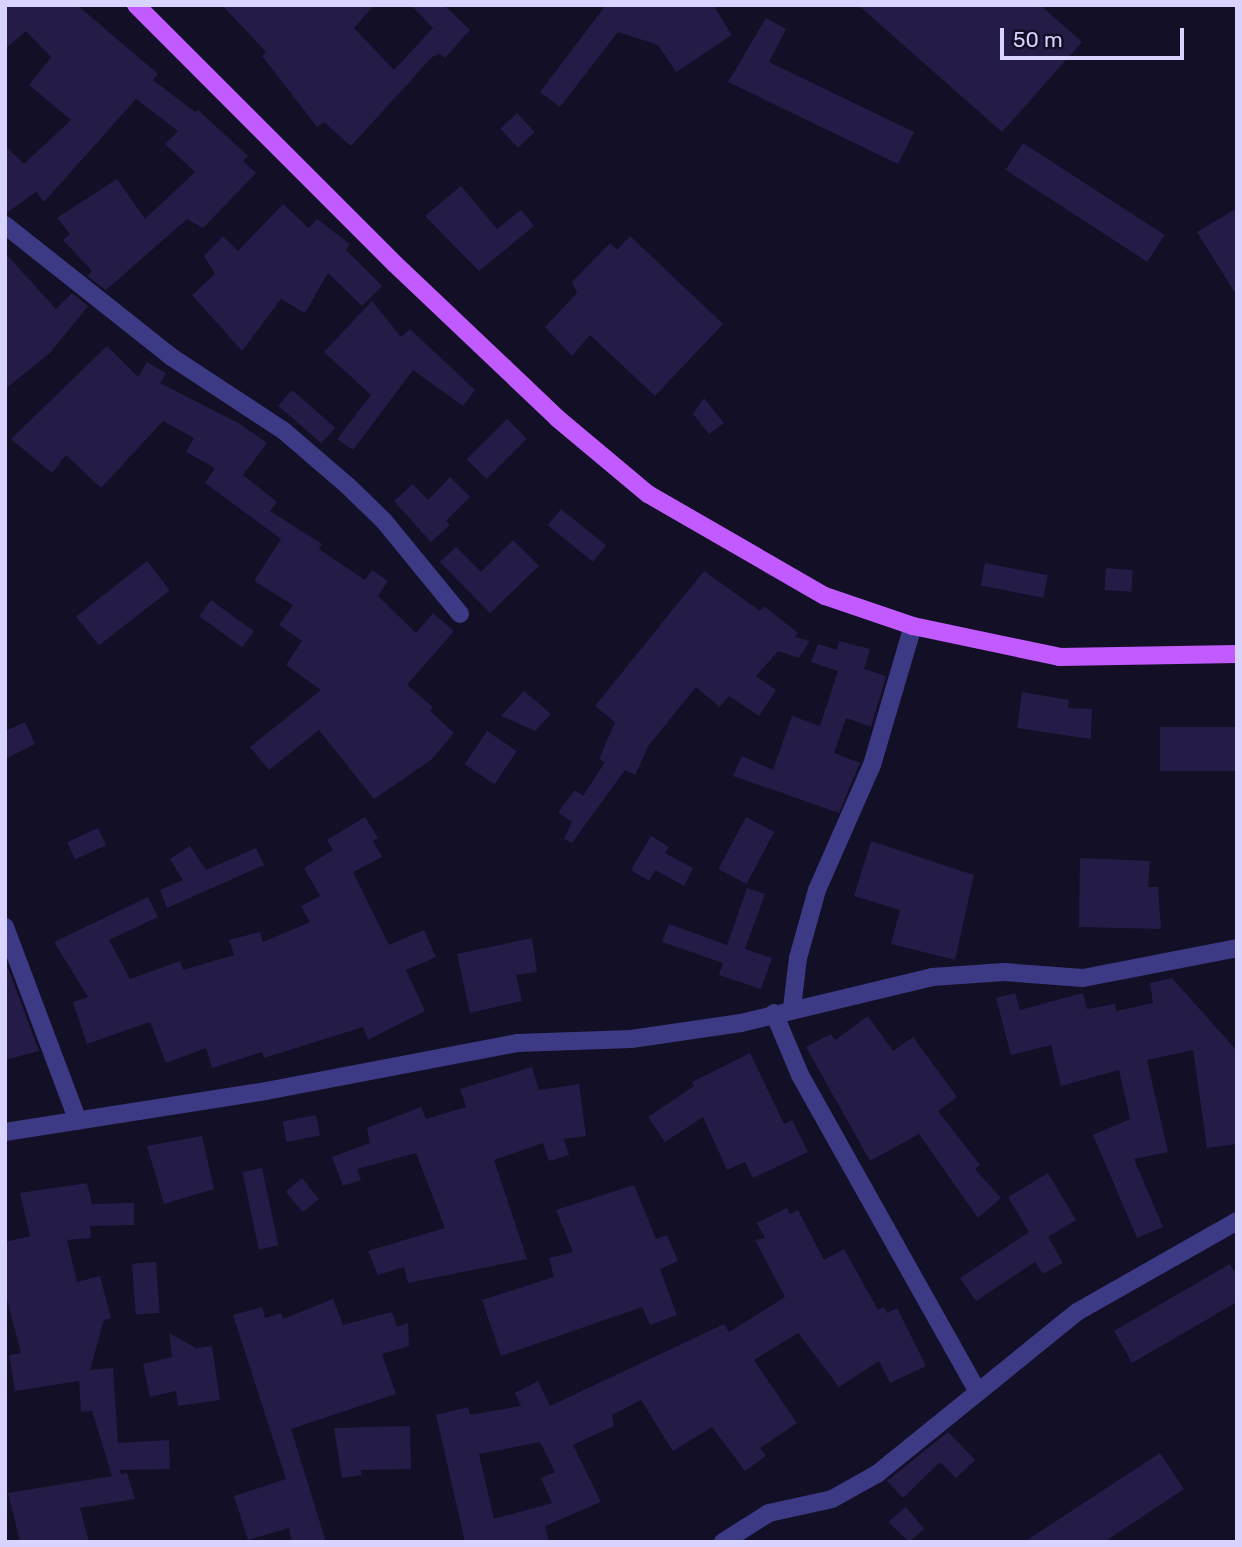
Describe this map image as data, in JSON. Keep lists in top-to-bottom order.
{
  "scale_bar": "50 m"
}
